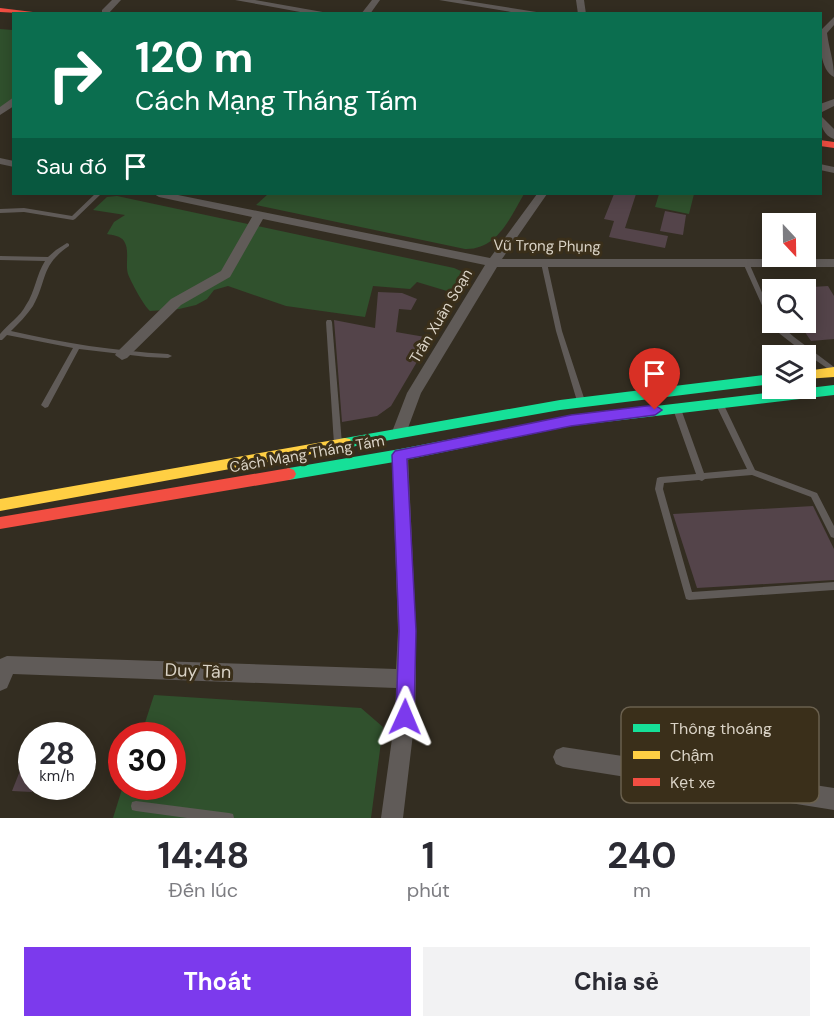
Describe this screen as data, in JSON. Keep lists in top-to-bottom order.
{
  "streets": {
    "main road": ["Cách Mạng Tháng Tám"],
    "street": ["Vũ Trọng Phụng", "Trần Xuân Soạn", "Duy Tân"]
  },
  "crossings": [
    ["Vũ Trọng Phụng", "Trần Xuân Soạn"],
    ["Trần Xuân Soạn", "Cách Mạng Tháng Tám"]
  ],
  "legend": ["Thông thoáng", "Chậm", "Kẹt xe"],
  "north": "bottom",
  "page": {
    "turn": ["120 m", "Cách Mạng Tháng Tám"],
    "then": "Sau đó",
    "speed": "28 km/h",
    "limit": "30",
    "eta": [
      "14:48",
      "Đến lúc",
      "1",
      "phút",
      "240",
      "m"
    ],
    "buttons": ["Thoát", "Chia sẻ"]
  }
}
